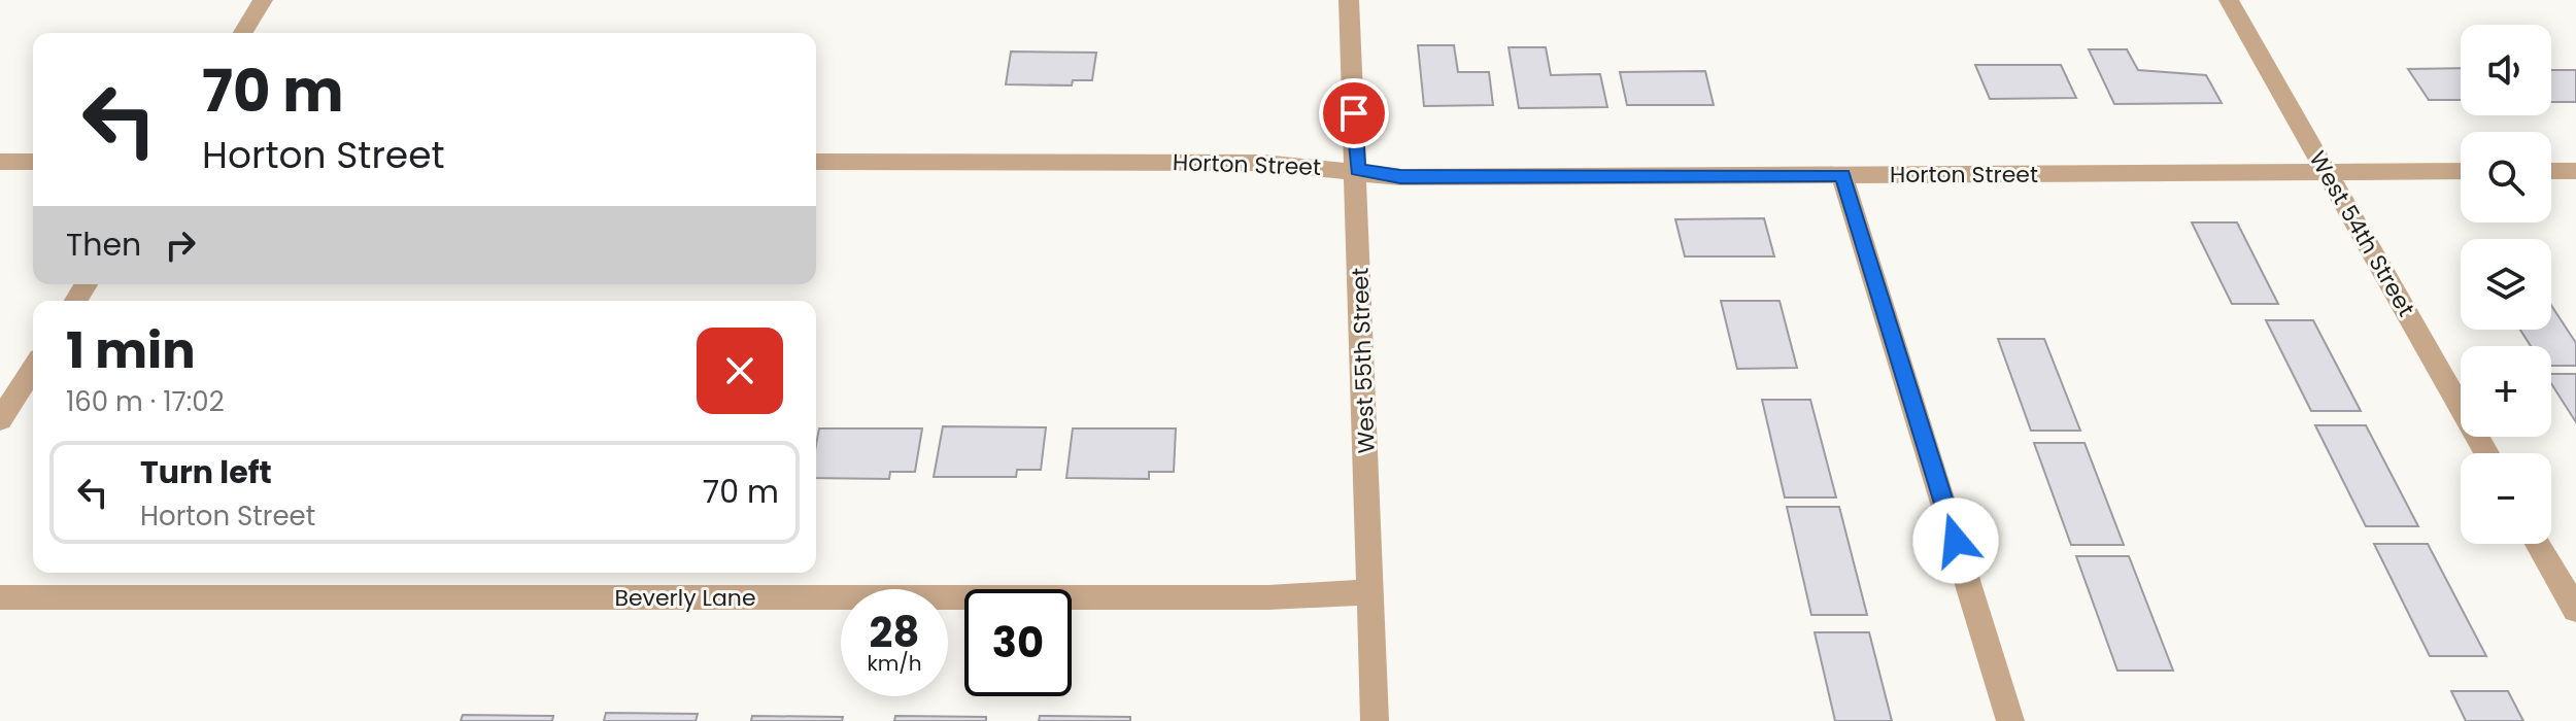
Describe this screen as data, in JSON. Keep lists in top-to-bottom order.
{
  "streets": {
    "street": [
      "Horton Street",
      "West 54th Street",
      "West 55th Street",
      "Beverly Lane"
    ]
  },
  "crossings": [
    ["Horton Street", "West 54th Street"],
    ["Horton Street", "West 55th Street"],
    ["West 55th Street", "Beverly Lane"]
  ],
  "page": {
    "map_buttons": ["+", "−"],
    "turn": ["70 m", "Horton Street"],
    "then": "Then",
    "heading": ["1 min", "160 m · 17:02"],
    "list": [
      {
        "name": "Turn left",
        "note": "Horton Street",
        "value": "70 m"
      }
    ],
    "speed": "28 km/h",
    "limit": "30"
  }
}
